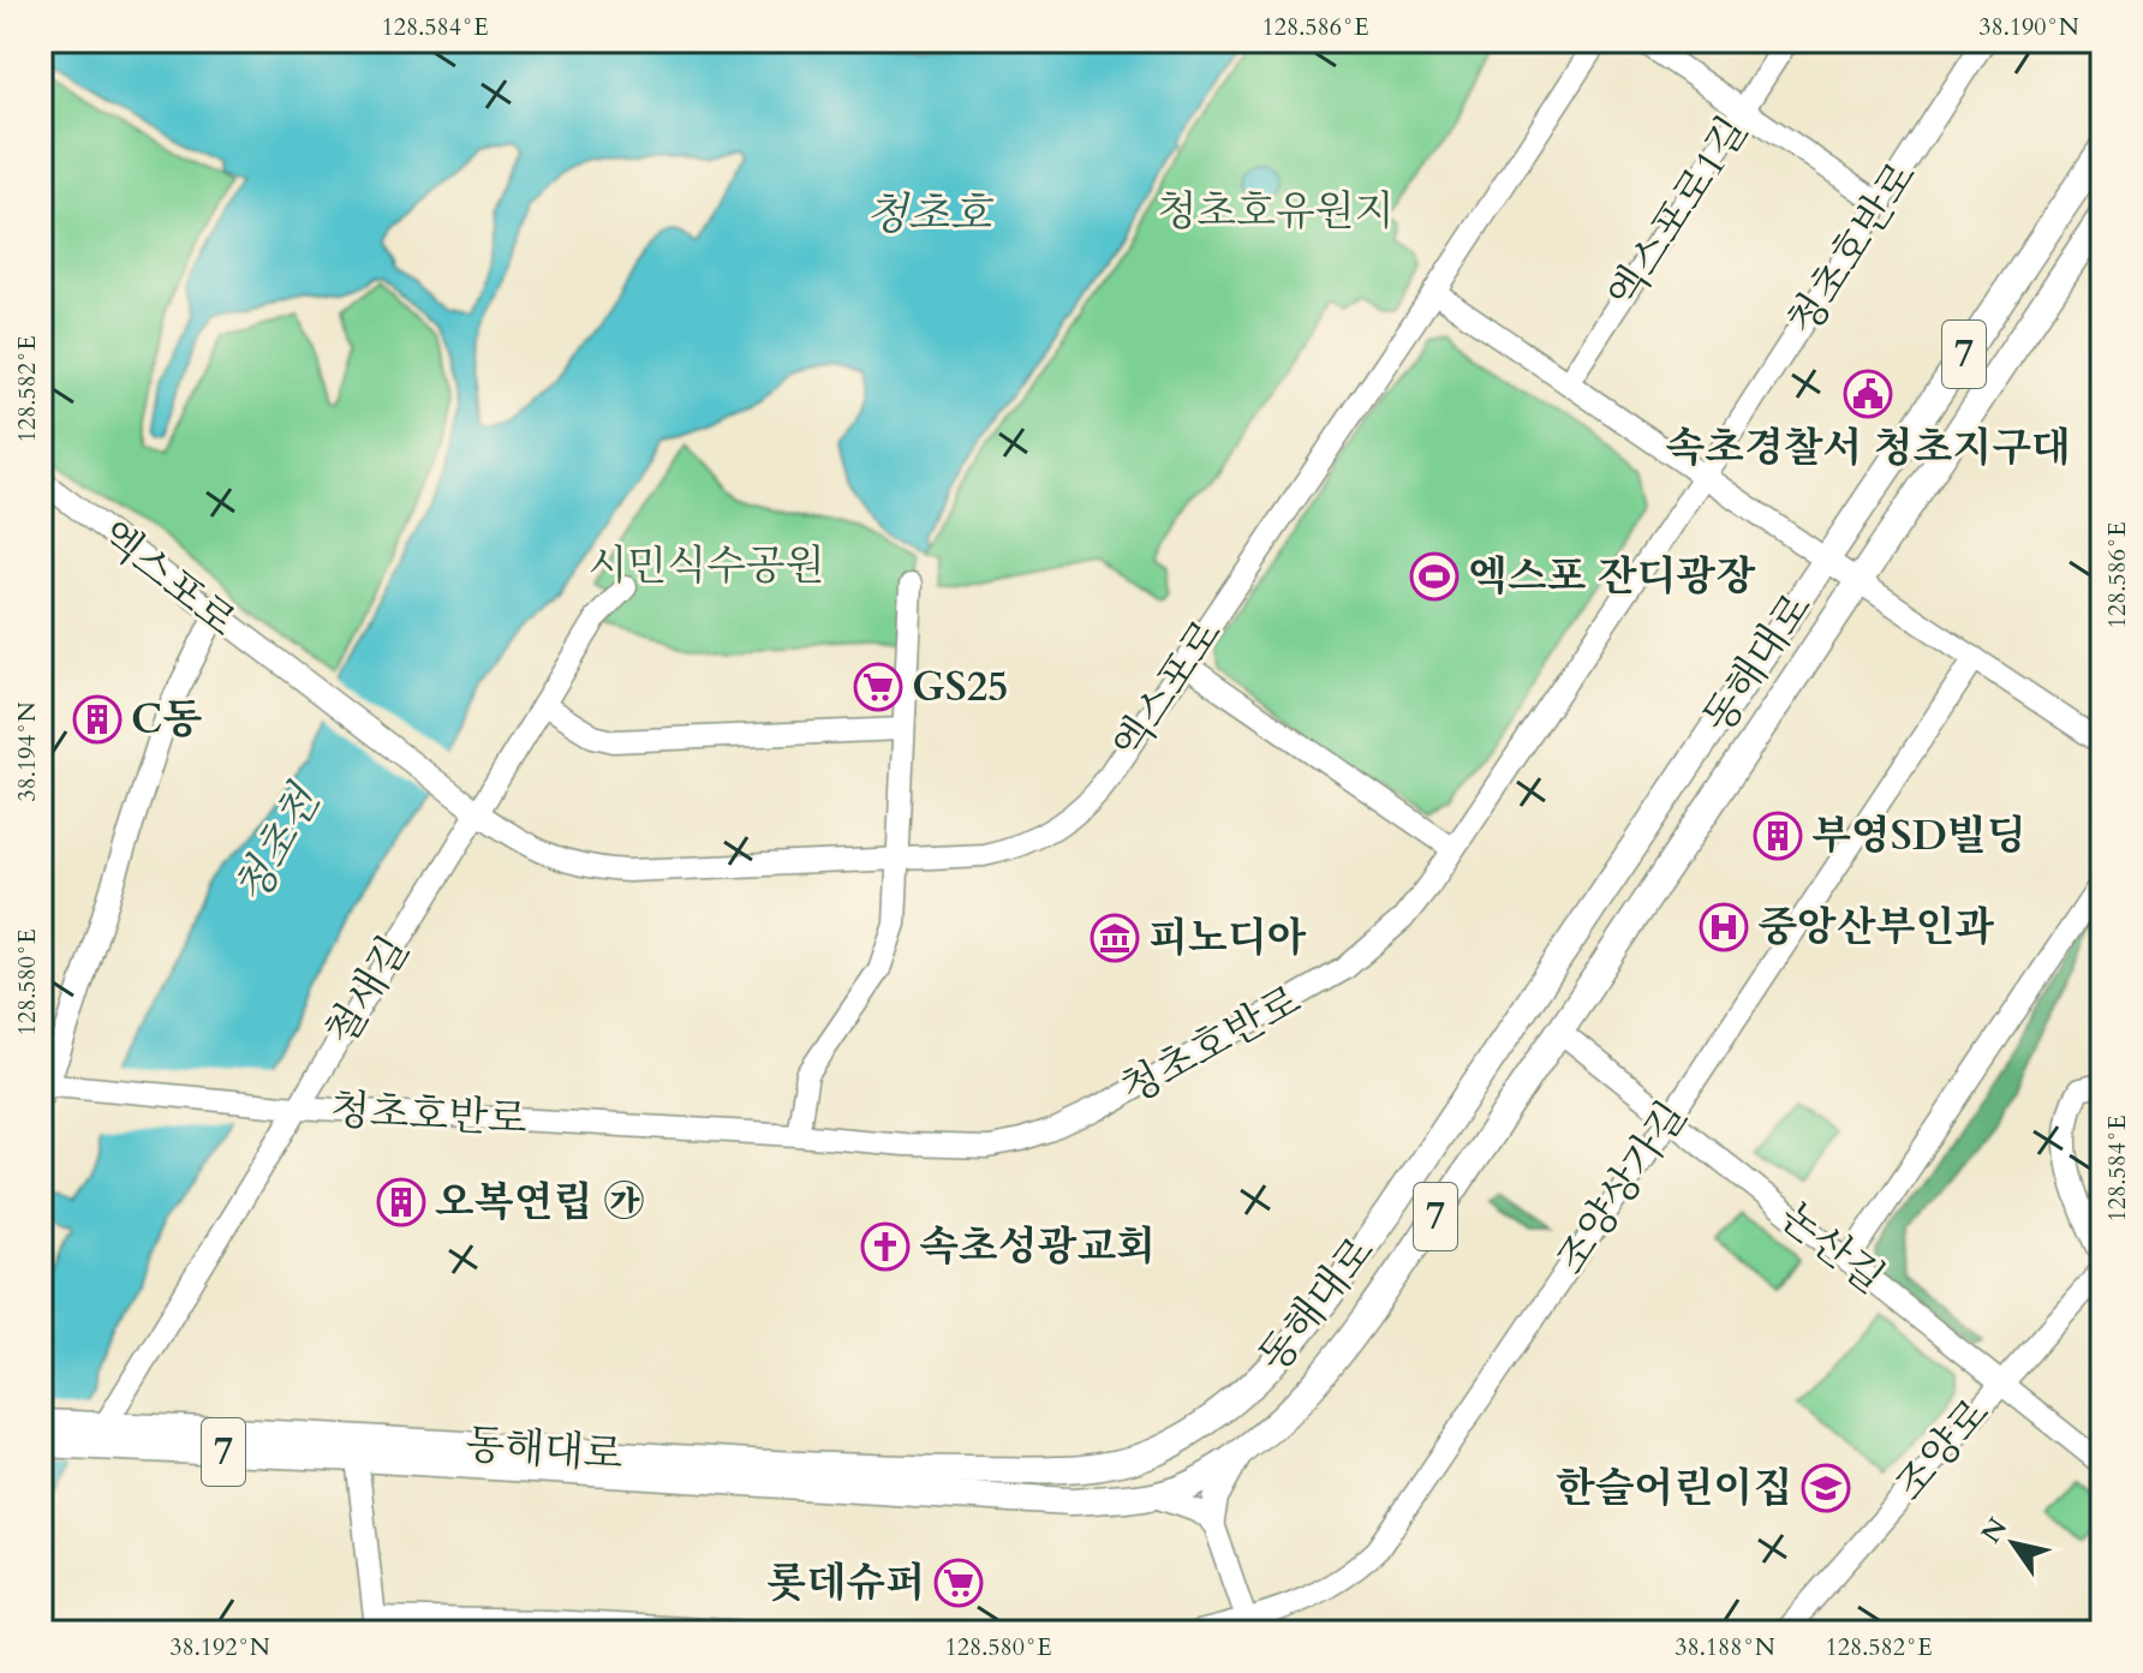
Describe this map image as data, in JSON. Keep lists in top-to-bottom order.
{
  "streets": {
    "main road": ["7", "동해대로"],
    "street": [
      "엑스포로1길",
      "청초호반로",
      "엑스포로",
      "철새길",
      "조양상가길",
      "논산길",
      "조양로"
    ]
  },
  "crossings": [
    ["청초호반로", "철새길"],
    ["7", "동해대로"],
    ["7", "철새길"],
    ["엑스포로", "철새길"],
    ["동해대로", "철새길"],
    ["동해대로", "논산길"],
    ["조양상가길", "논산길"],
    ["논산길", "조양로"]
  ],
  "water": ["청초호", "청초천"],
  "parks": ["청초호유원지", "시민식수공원"],
  "places": {
    "public building": ["속초경찰서 청초지구대"],
    "sports": ["엑스포 잔디광장"],
    "supermarket": ["GS25", "롯데슈퍼"],
    "building": ["C동", "부영SD빌딩", "오복연립 ㉮"],
    "hospital": ["중앙산부인과"],
    "museum": ["피노디아"],
    "church": ["속초성광교회"],
    "school or university": ["한슬어린이집"]
  },
  "north": "top left",
  "coordinates": [
    "128.584°E",
    "128.586°E",
    "38.190°N",
    "128.582°E",
    "38.194°N",
    "128.580°E",
    "38.192°N",
    "38.188°N"
  ]
}
